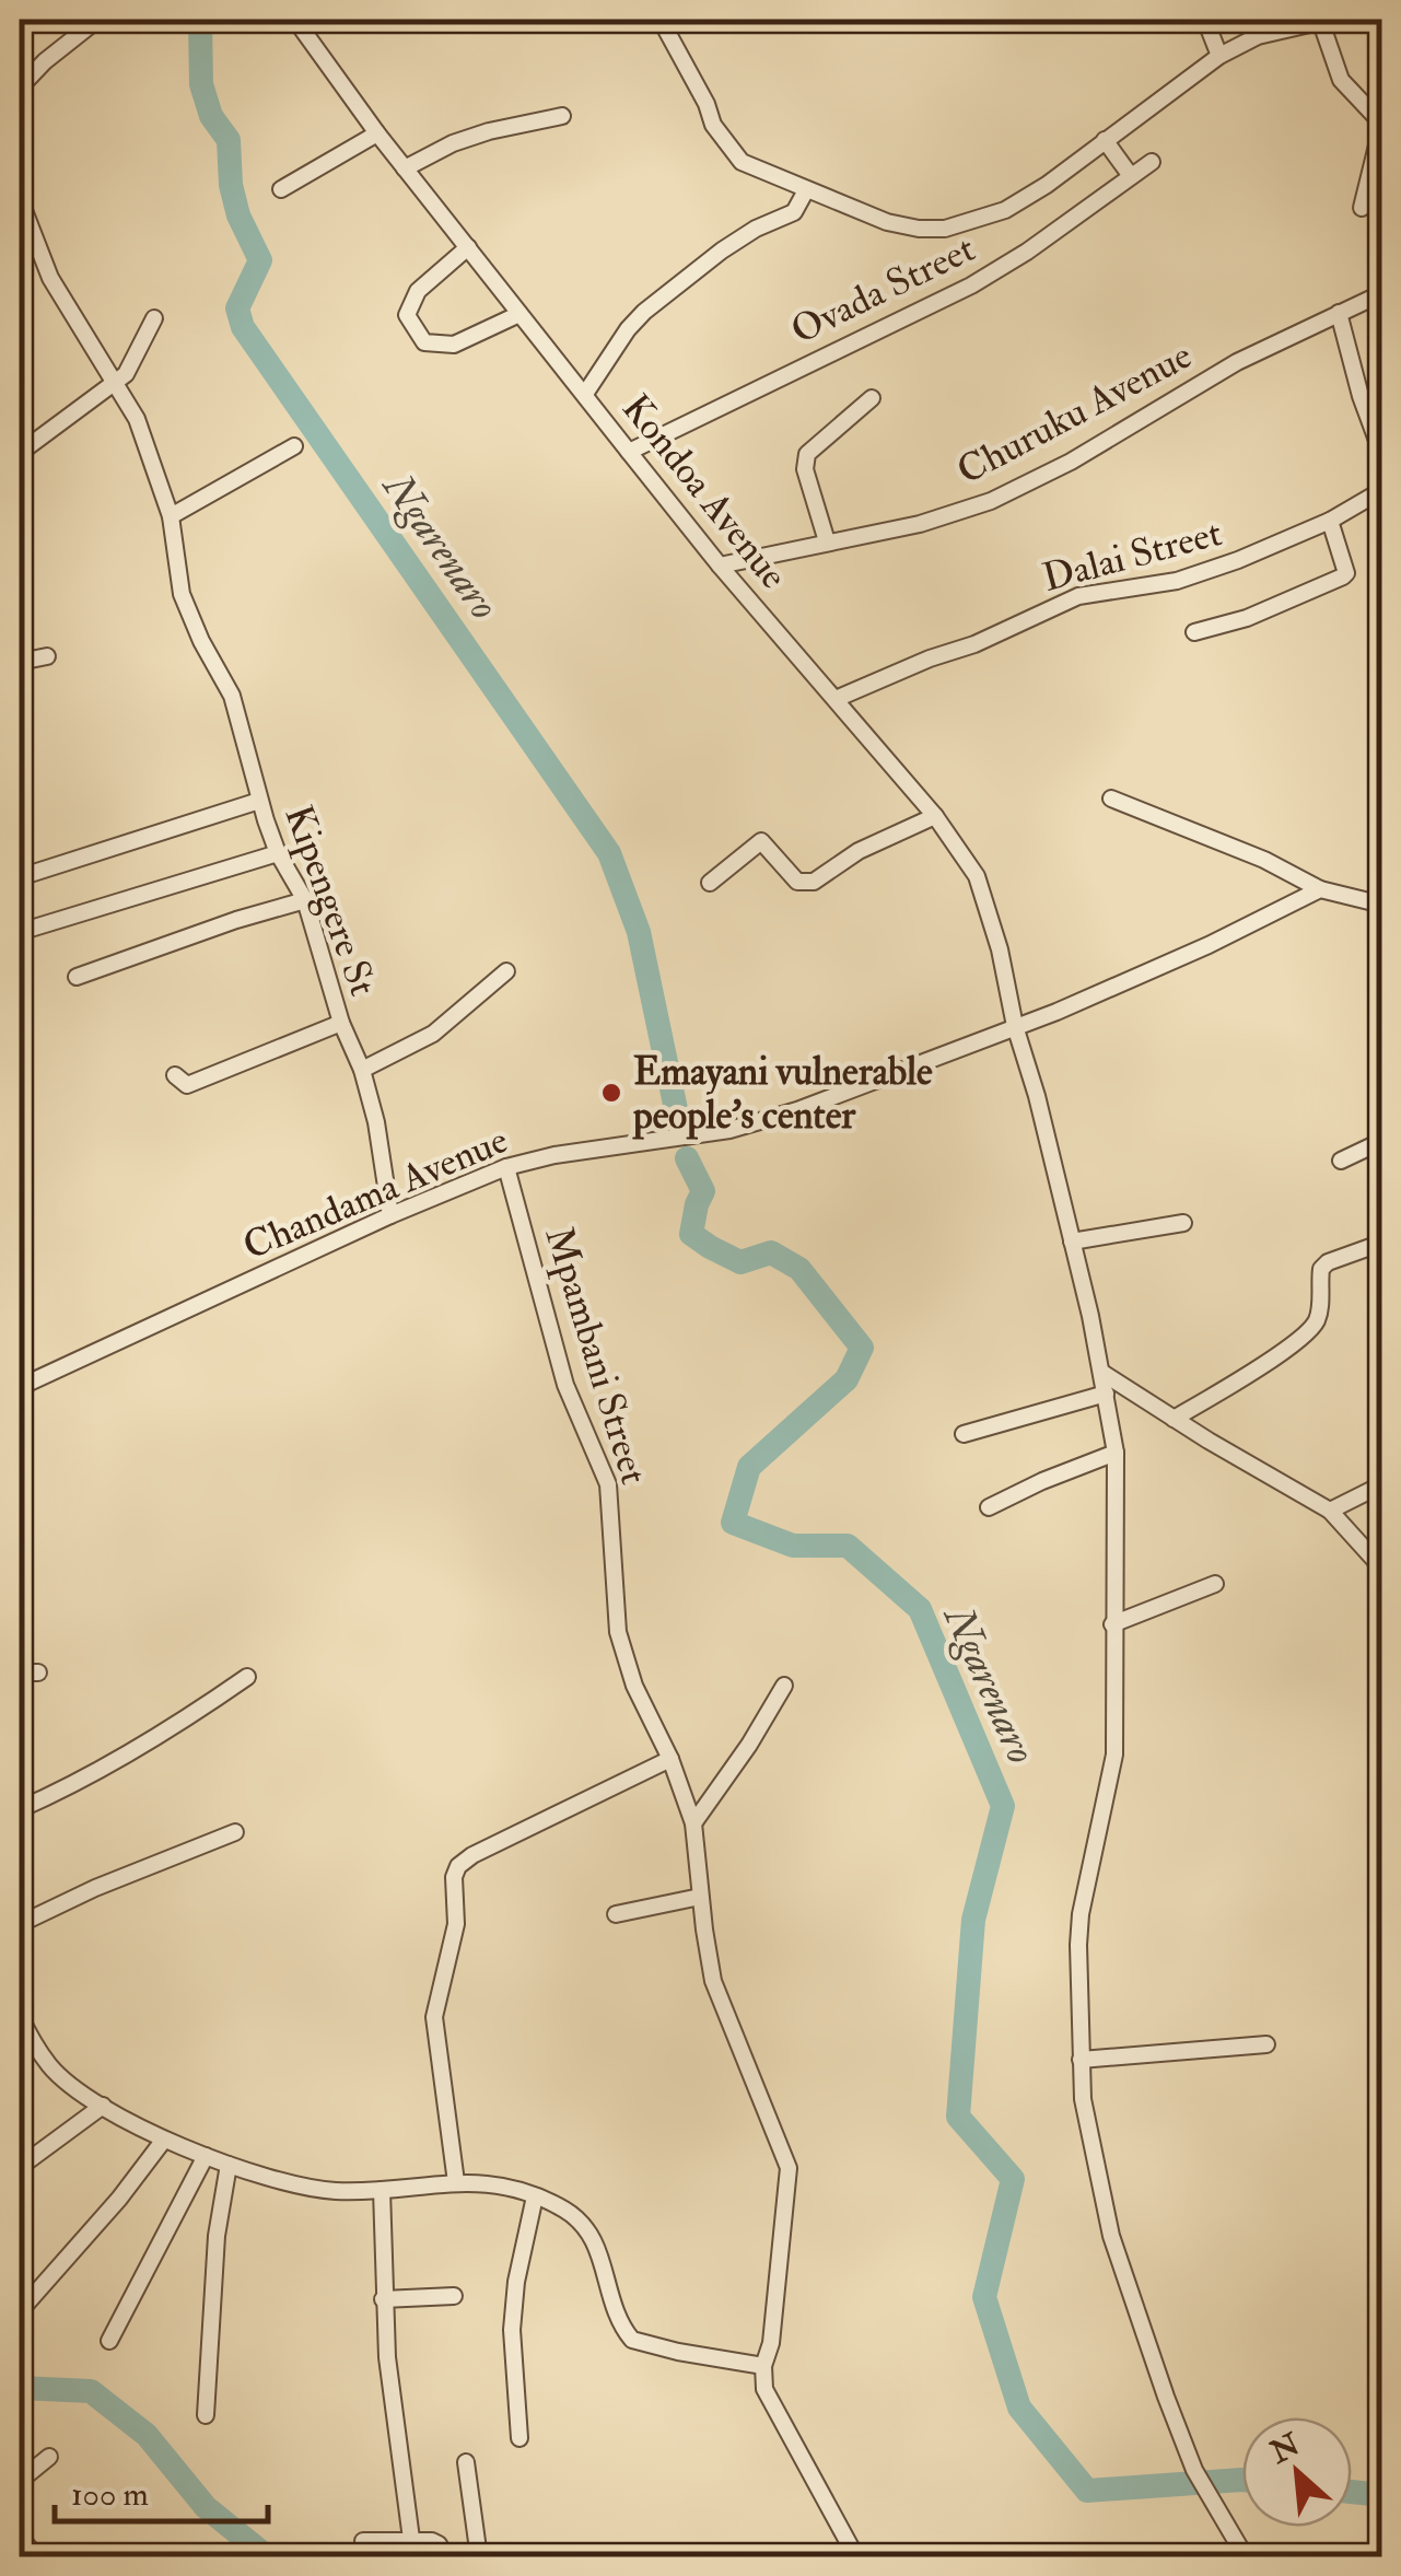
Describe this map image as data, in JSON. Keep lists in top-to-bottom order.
{
  "streets": {
    "street": [
      "Ovada Street",
      "Churuku Avenue",
      "Kondoa Avenue",
      "Dalai Street",
      "Kipengere St",
      "Chandama Avenue",
      "Mpambani Street"
    ]
  },
  "crossings": [
    ["Ovada Street", "Kondoa Avenue"],
    ["Churuku Avenue", "Kondoa Avenue"],
    ["Kondoa Avenue", "Dalai Street"],
    ["Kondoa Avenue", "Chandama Avenue"],
    ["Kipengere St", "Chandama Avenue"],
    ["Chandama Avenue", "Mpambani Street"]
  ],
  "water": ["Ngarenaro"],
  "places": ["Emayani vulnerable people's center"],
  "scale_bar": "100 m",
  "north": "top left"
}
